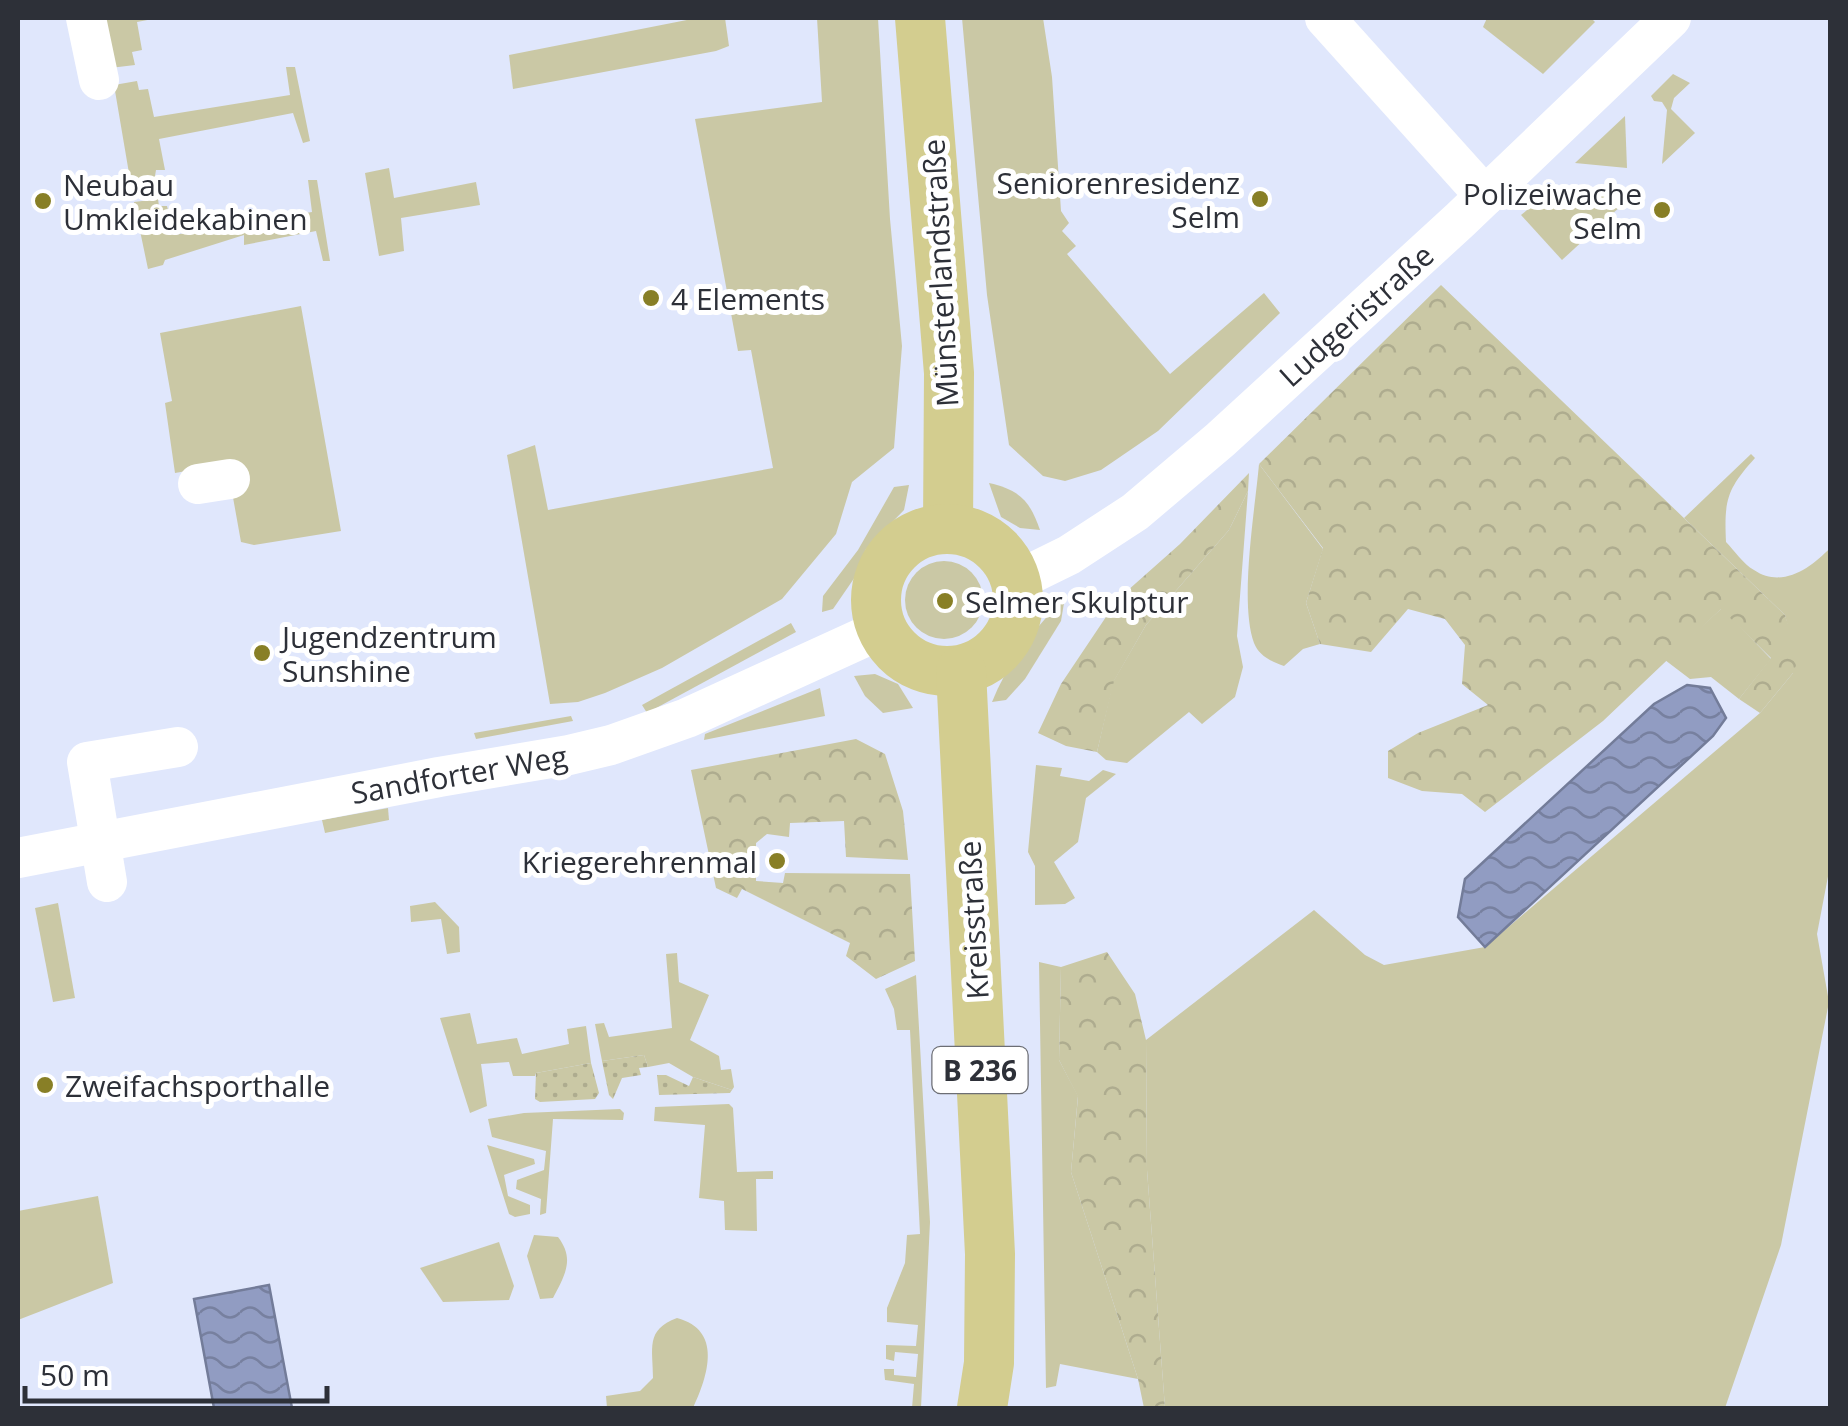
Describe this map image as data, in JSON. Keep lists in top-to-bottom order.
{
  "streets": {
    "main road": ["Münsterlandstraße", "Kreisstraße", "B 236"],
    "street": ["Ludgeristraße", "Sandforter Weg"]
  },
  "crossings": [
    ["Münsterlandstraße", "Ludgeristraße"],
    ["Münsterlandstraße", "Sandforter Weg"],
    ["Münsterlandstraße", "Kreisstraße"],
    ["Ludgeristraße", "Sandforter Weg"],
    ["Ludgeristraße", "Kreisstraße"],
    ["Sandforter Weg", "Kreisstraße"]
  ],
  "places": [
    "Seniorenresidenz Selm",
    "Neubau Umkleidekabinen",
    "Polizeiwache Selm",
    "4 Elements",
    "Selmer Skulptur",
    "Jugendzentrum Sunshine",
    "Kriegerehrenmal",
    "Zweifachsporthalle"
  ],
  "scale_bar": "50 m"
}
